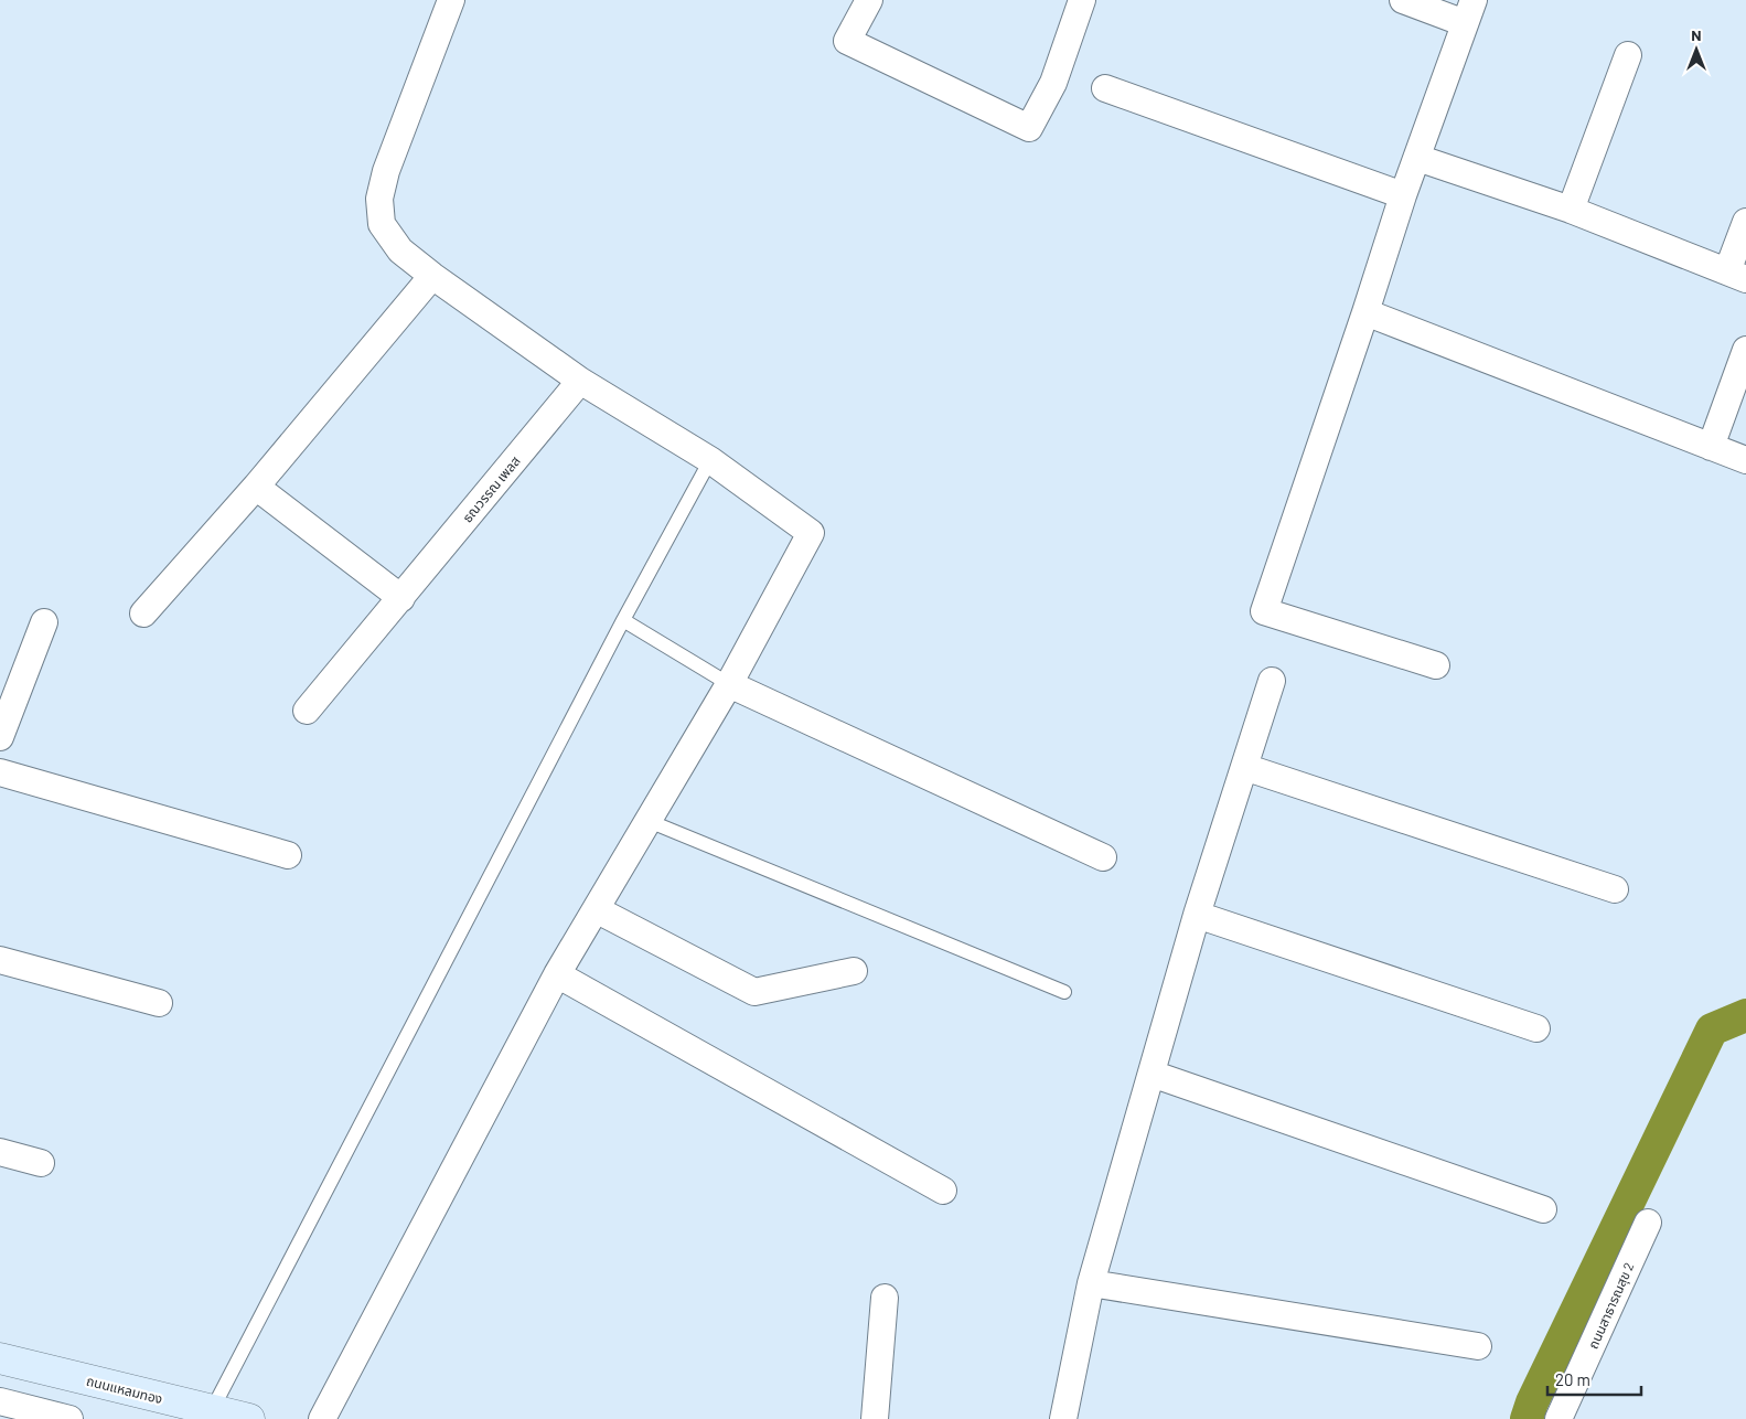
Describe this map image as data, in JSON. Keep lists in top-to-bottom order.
{
  "streets": {
    "main road": ["ถนนแหลมทอง"],
    "street": ["ธณวรรณ เพลส", "ถนนสาธารณสุข 2"]
  },
  "scale_bar": "20 m",
  "north": "top"
}
